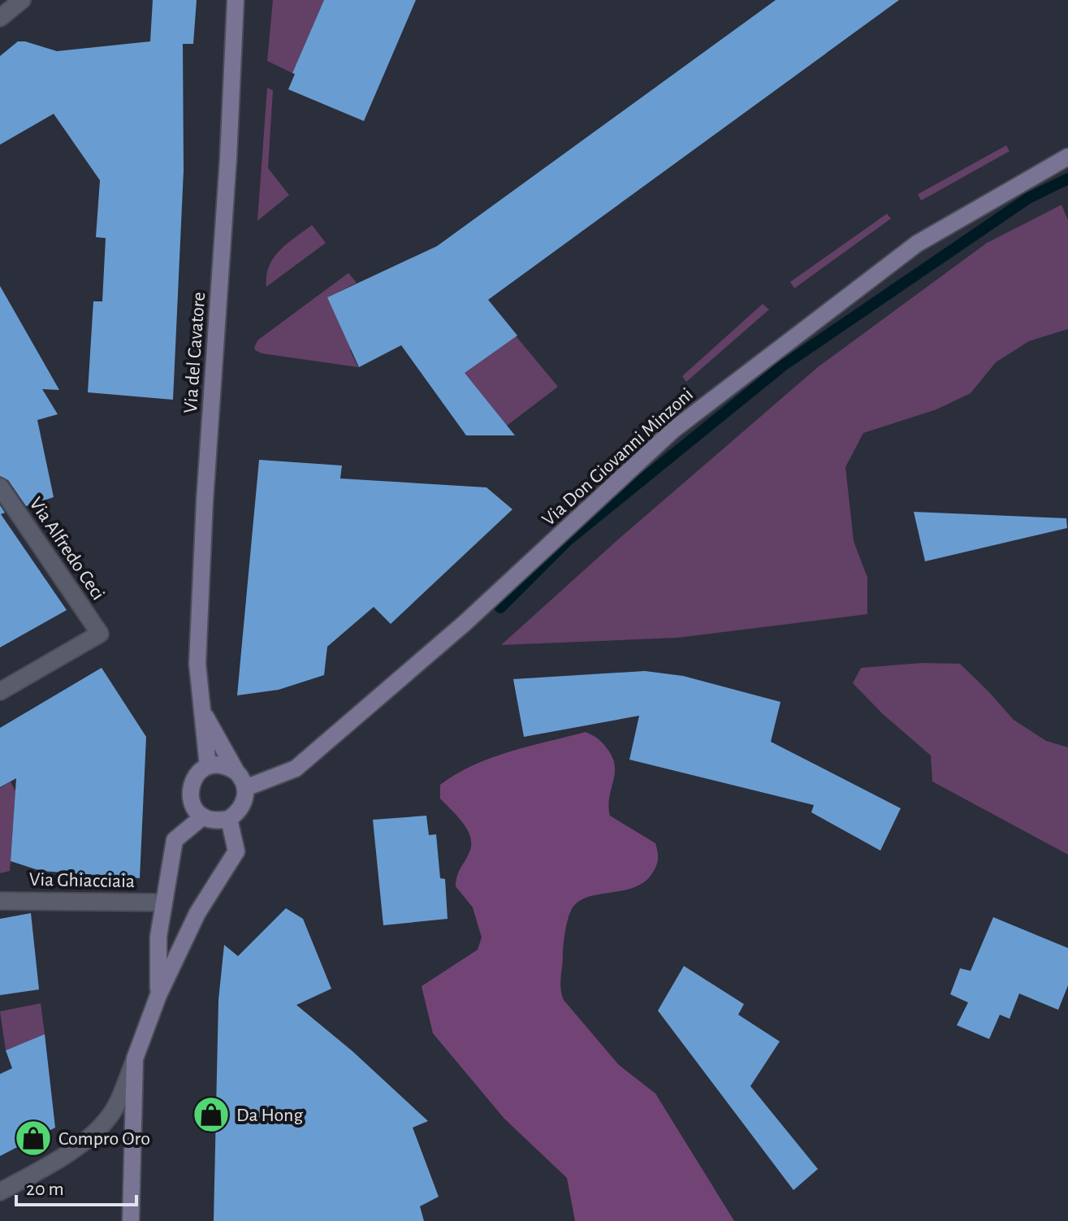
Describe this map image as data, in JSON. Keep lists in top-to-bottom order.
{
  "streets": {
    "main road": ["Via del Cavatore", "Via Don Giovanni Minzoni"],
    "street": ["Via Alfredo Ceci", "Via Ghiacciaia"]
  },
  "crossings": [
    ["Via del Cavatore", "Via Don Giovanni Minzoni"]
  ],
  "places": {
    "shop": ["Da Hong", "Compro Oro"]
  },
  "scale_bar": "20 m"
}
